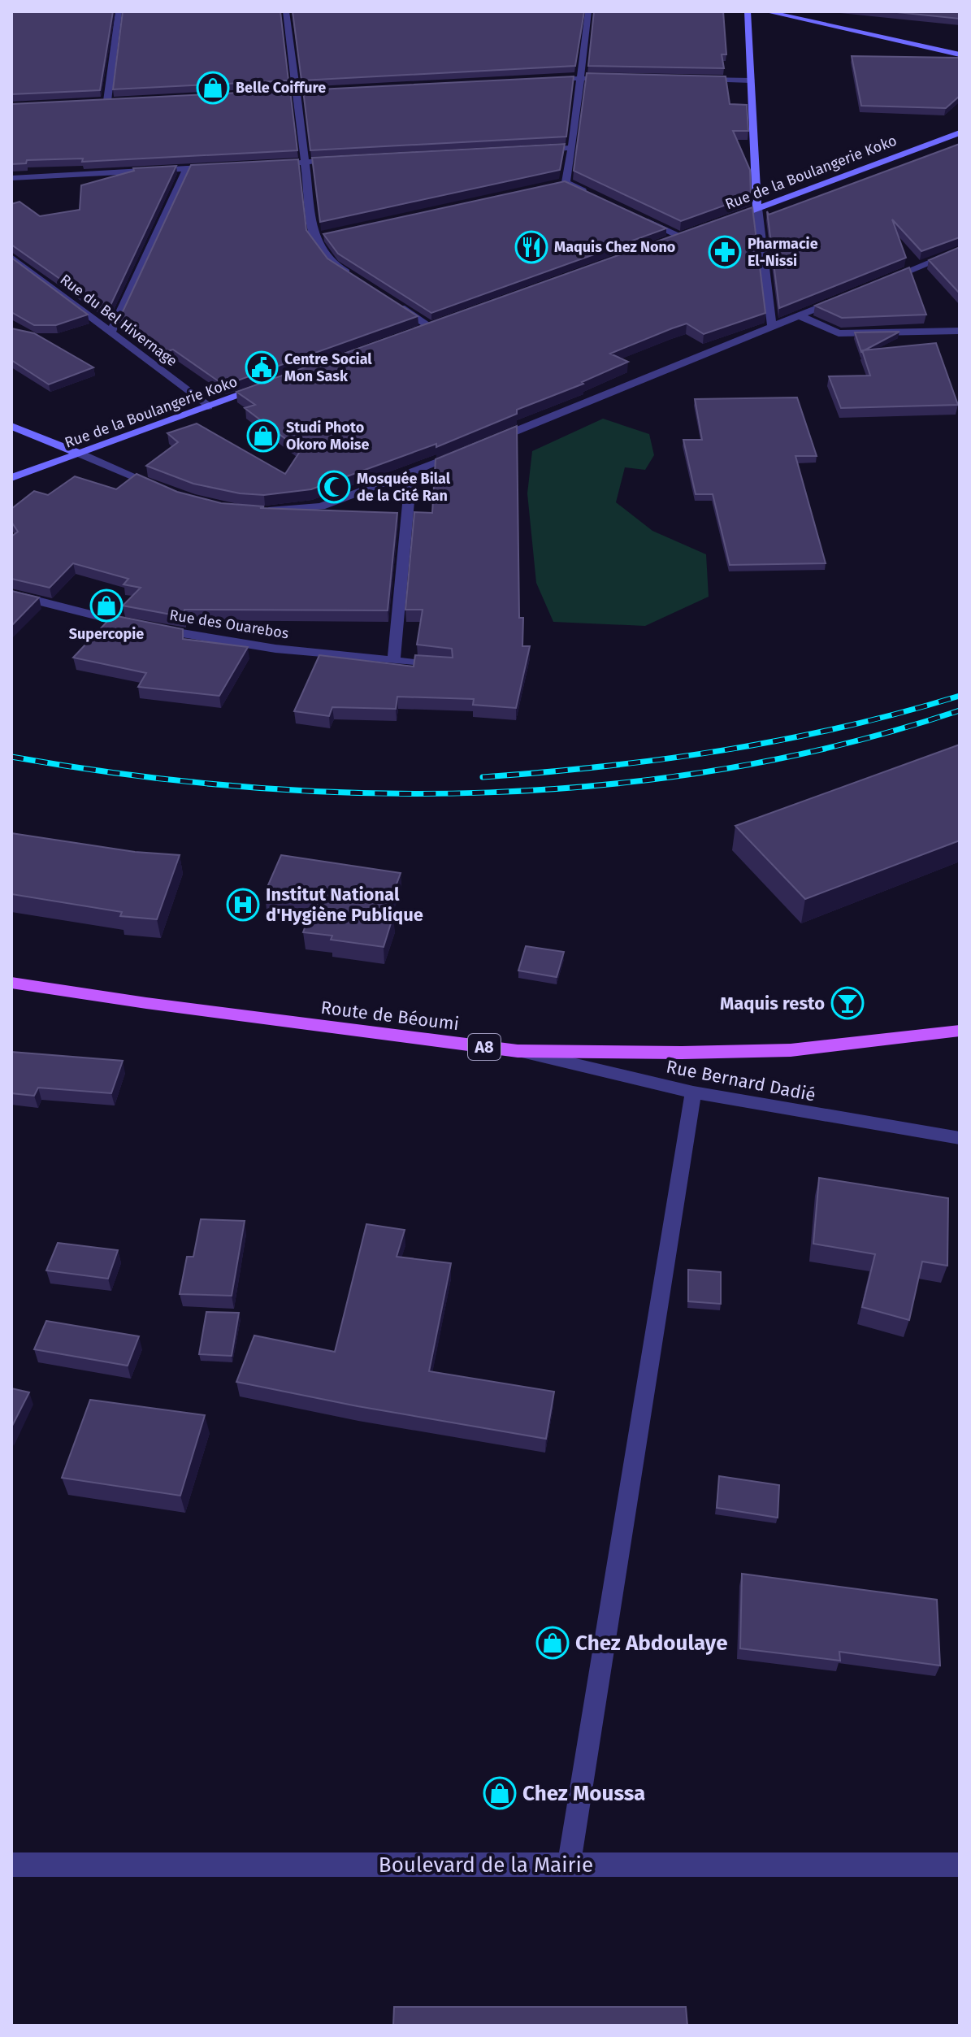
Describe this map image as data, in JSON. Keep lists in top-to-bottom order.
{
  "streets": {
    "main road": ["Route de Béoumi", "A8"],
    "street": [
      "Rue de la Boulangerie Koko",
      "Rue du Bel Hivernage",
      "Rue des Ouarebos",
      "Rue Bernard Dadié",
      "Boulevard de la Mairie"
    ]
  },
  "crossings": [
    ["Rue de la Boulangerie Koko", "Rue du Bel Hivernage"],
    ["Route de Béoumi", "Rue Bernard Dadié"]
  ],
  "places": {
    "shop": [
      "Belle Coiffure",
      "Studi Photo Okoro Moise",
      "Supercopie",
      "Chez Abdoulaye",
      "Chez Moussa"
    ],
    "restaurant": ["Maquis Chez Nono"],
    "pharmacy": ["Pharmacie El-Nissi"],
    "public building": ["Centre Social Mon Sask"],
    "mosque": ["Mosquée Bilal de la Cité Ran"],
    "hospital": ["Institut National d'Hygiène Publique"],
    "bar": ["Maquis resto"]
  }
}
